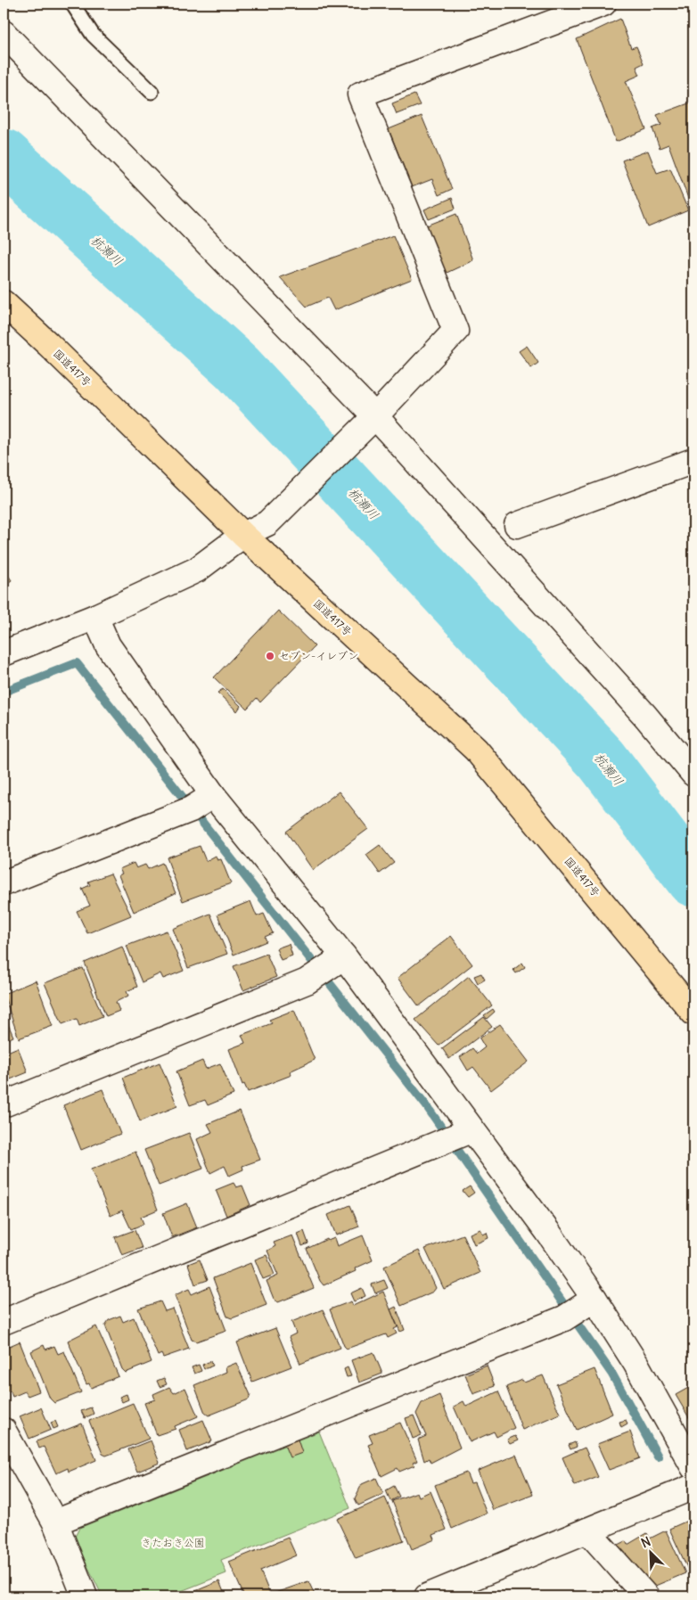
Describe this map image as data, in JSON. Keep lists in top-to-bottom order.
{
  "streets": {
    "highway": ["国道417号"]
  },
  "water": ["杭瀬川"],
  "parks": ["きたおき公園"],
  "places": ["セブン-イレブン"],
  "north": "top left"
}
